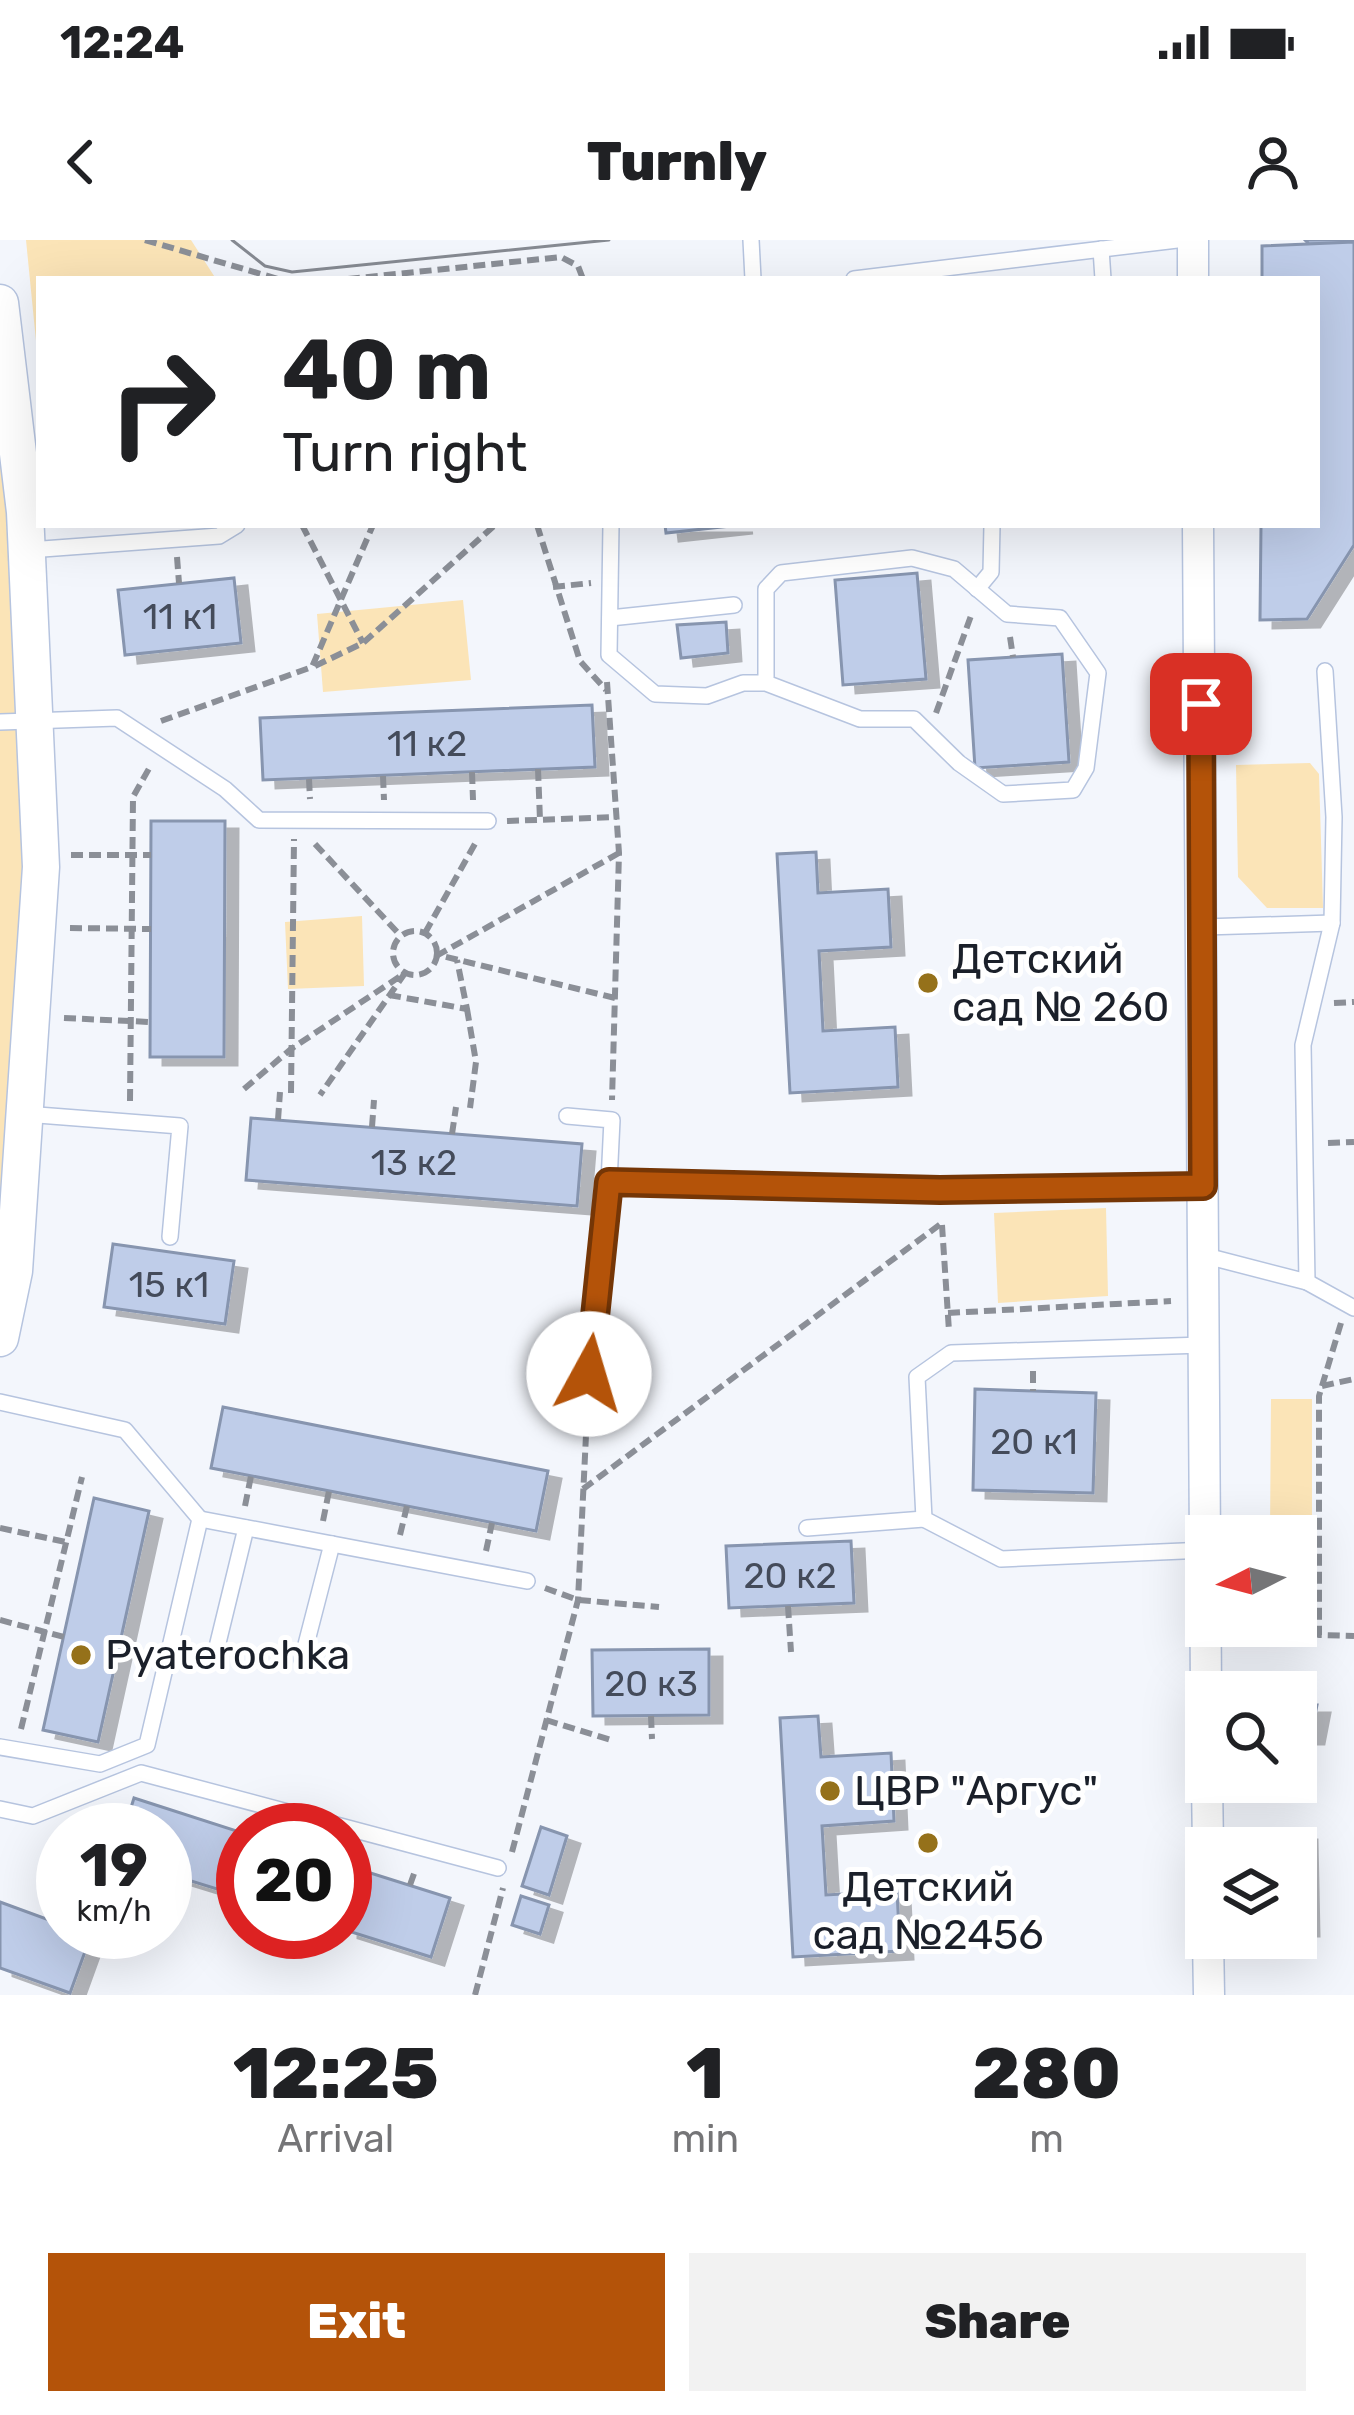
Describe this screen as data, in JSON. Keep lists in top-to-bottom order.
{
  "places": [
    "Детский сад № 260",
    "Pyaterochka",
    "ЦВР \"Аргус\"",
    "Детский сад №2456"
  ],
  "house_numbers": [
    "11 к1",
    "11 к2",
    "13 к2",
    "15 к1",
    "20 к1",
    "20 к2",
    "20 к3"
  ],
  "north": "left",
  "page": {
    "status": "12:24",
    "header": "Turnly",
    "turn": ["40 m", "Turn right"],
    "speed": "19 km/h",
    "limit": "20",
    "eta": [
      "12:25",
      "Arrival",
      "1",
      "min",
      "280",
      "m"
    ],
    "buttons": ["Exit", "Share"]
  }
}
